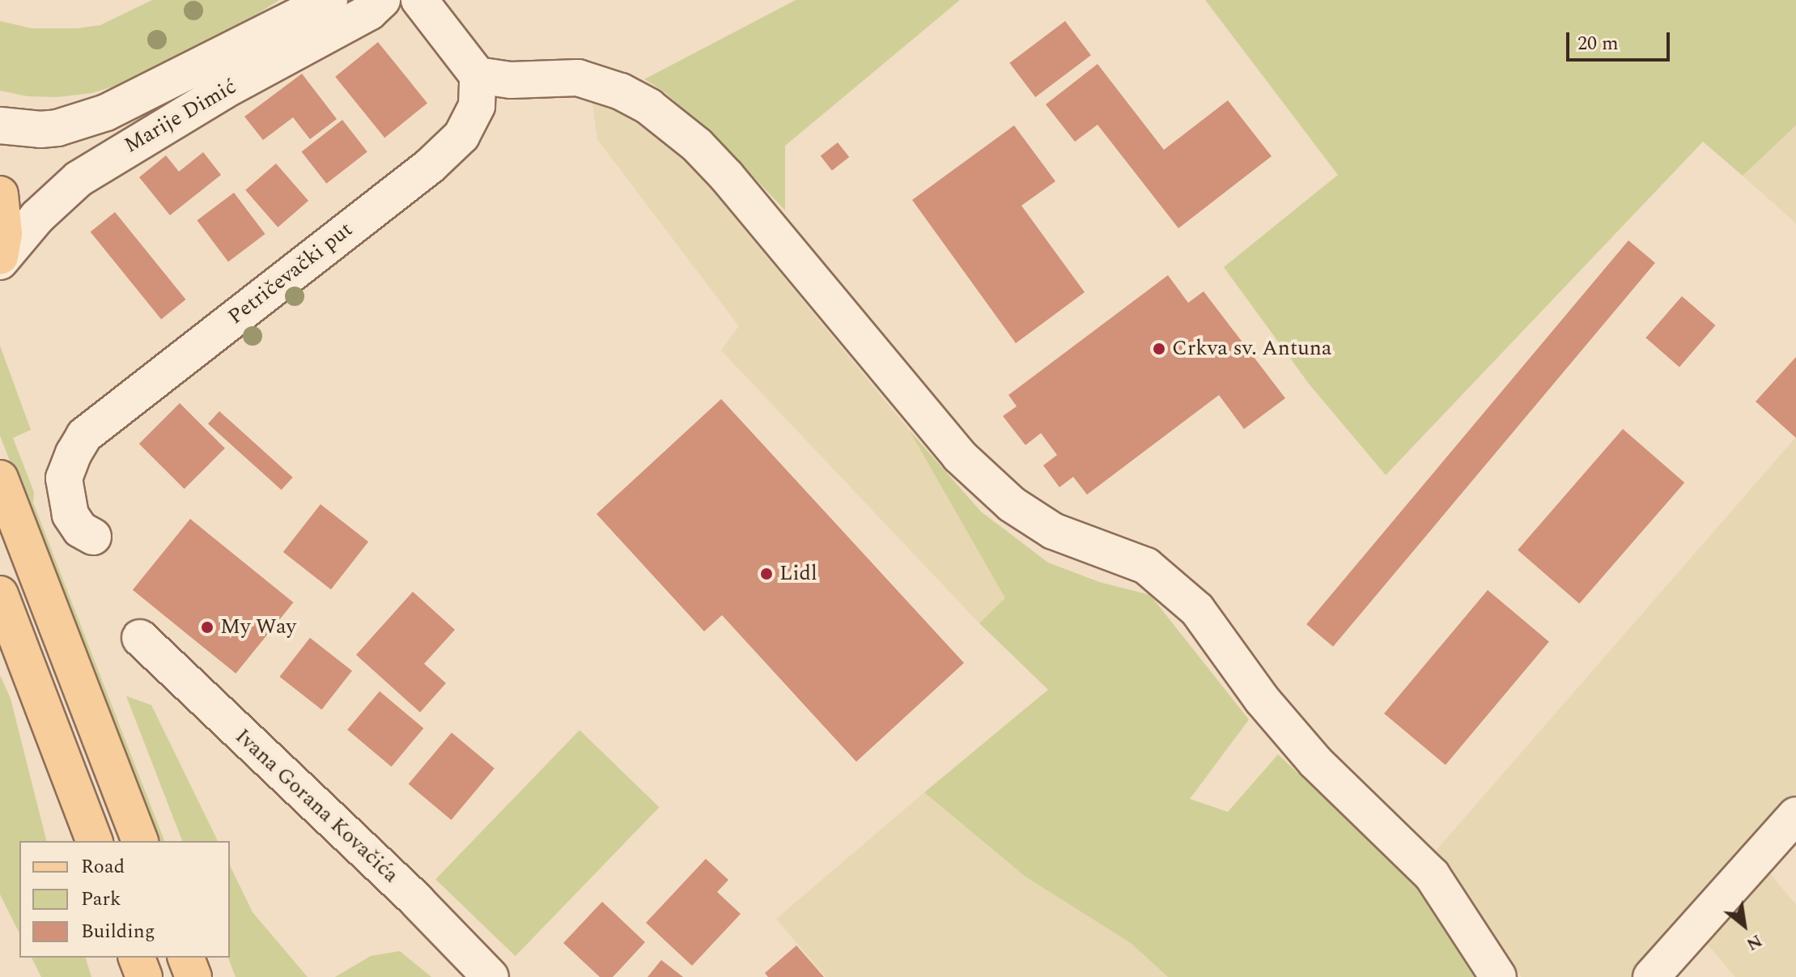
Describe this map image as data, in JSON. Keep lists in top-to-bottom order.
{
  "streets": {
    "street": ["Marije Dimić", "Petričevački put", "Ivana Gorana Kovačića"]
  },
  "places": ["Crkva sv. Antuna", "Lidl", "My Way"],
  "legend": ["Road", "Park", "Building"],
  "scale_bar": "20 m",
  "north": "bottom right"
}
